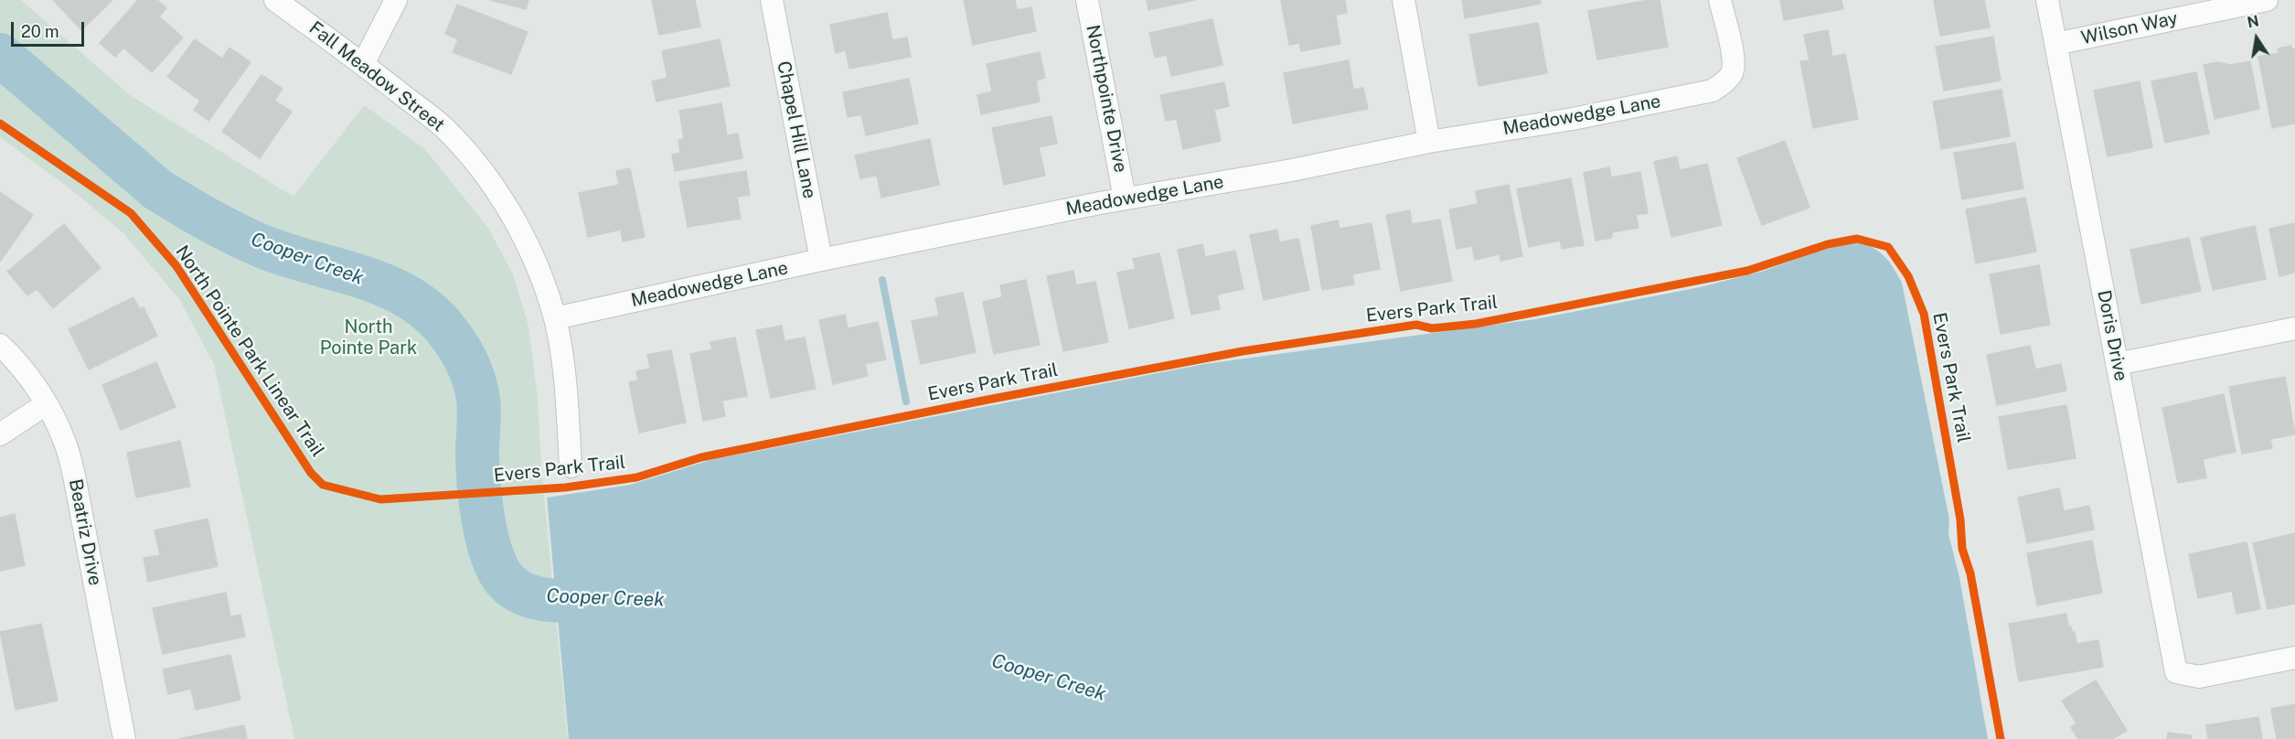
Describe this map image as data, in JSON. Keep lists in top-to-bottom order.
{
  "streets": {
    "street": [
      "Wilson Way",
      "Fall Meadow Street",
      "Northpointe Drive",
      "Meadowedge Lane",
      "Chapel Hill Lane",
      "Doris Drive",
      "Beatriz Drive"
    ],
    "cycle path": ["Evers Park Trail"]
  },
  "crossings": [
    ["Wilson Way", "Doris Drive"],
    ["Fall Meadow Street", "Meadowedge Lane"],
    ["Northpointe Drive", "Meadowedge Lane"],
    ["Meadowedge Lane", "Chapel Hill Lane"]
  ],
  "water": ["Cooper Creek"],
  "parks": ["North Pointe Park"],
  "scale_bar": "20 m",
  "north": "top"
}
